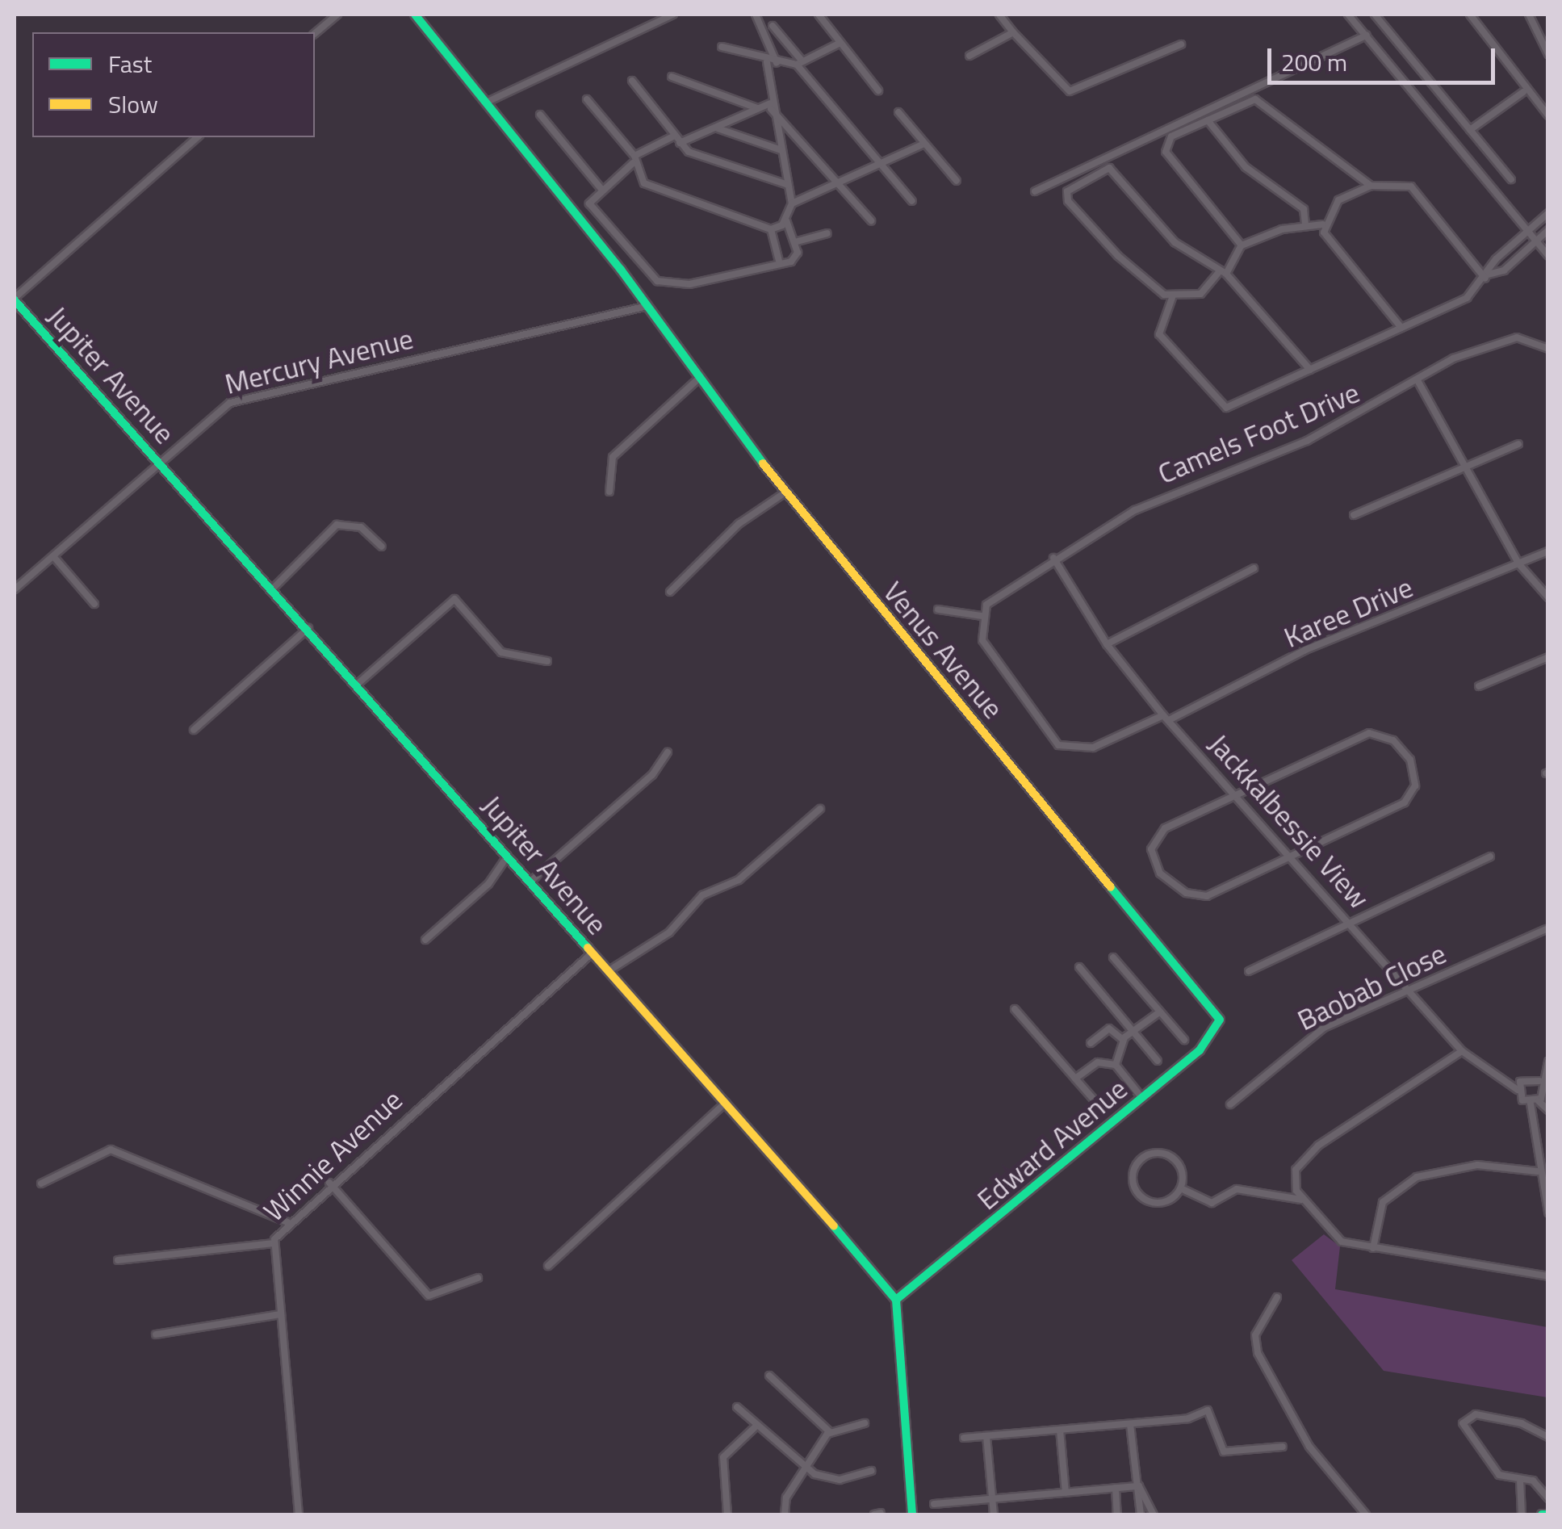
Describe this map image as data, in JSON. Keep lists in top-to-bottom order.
{
  "streets": {
    "street": [
      "Mercury Avenue",
      "Jupiter Avenue",
      "Camels Foot Drive",
      "Karee Drive",
      "Venus Avenue",
      "Jackkalbessie View",
      "Baobab Close",
      "Edward Avenue",
      "Winnie Avenue"
    ]
  },
  "crossings": [
    ["Mercury Avenue", "Jupiter Avenue"],
    ["Mercury Avenue", "Venus Avenue"],
    ["Jupiter Avenue", "Edward Avenue"],
    ["Jupiter Avenue", "Winnie Avenue"],
    ["Camels Foot Drive", "Karee Drive"],
    ["Camels Foot Drive", "Jackkalbessie View"],
    ["Karee Drive", "Jackkalbessie View"],
    ["Venus Avenue", "Edward Avenue"],
    ["Jackkalbessie View", "Baobab Close"]
  ],
  "legend": ["Fast", "Slow"],
  "scale_bar": "200 m"
}
